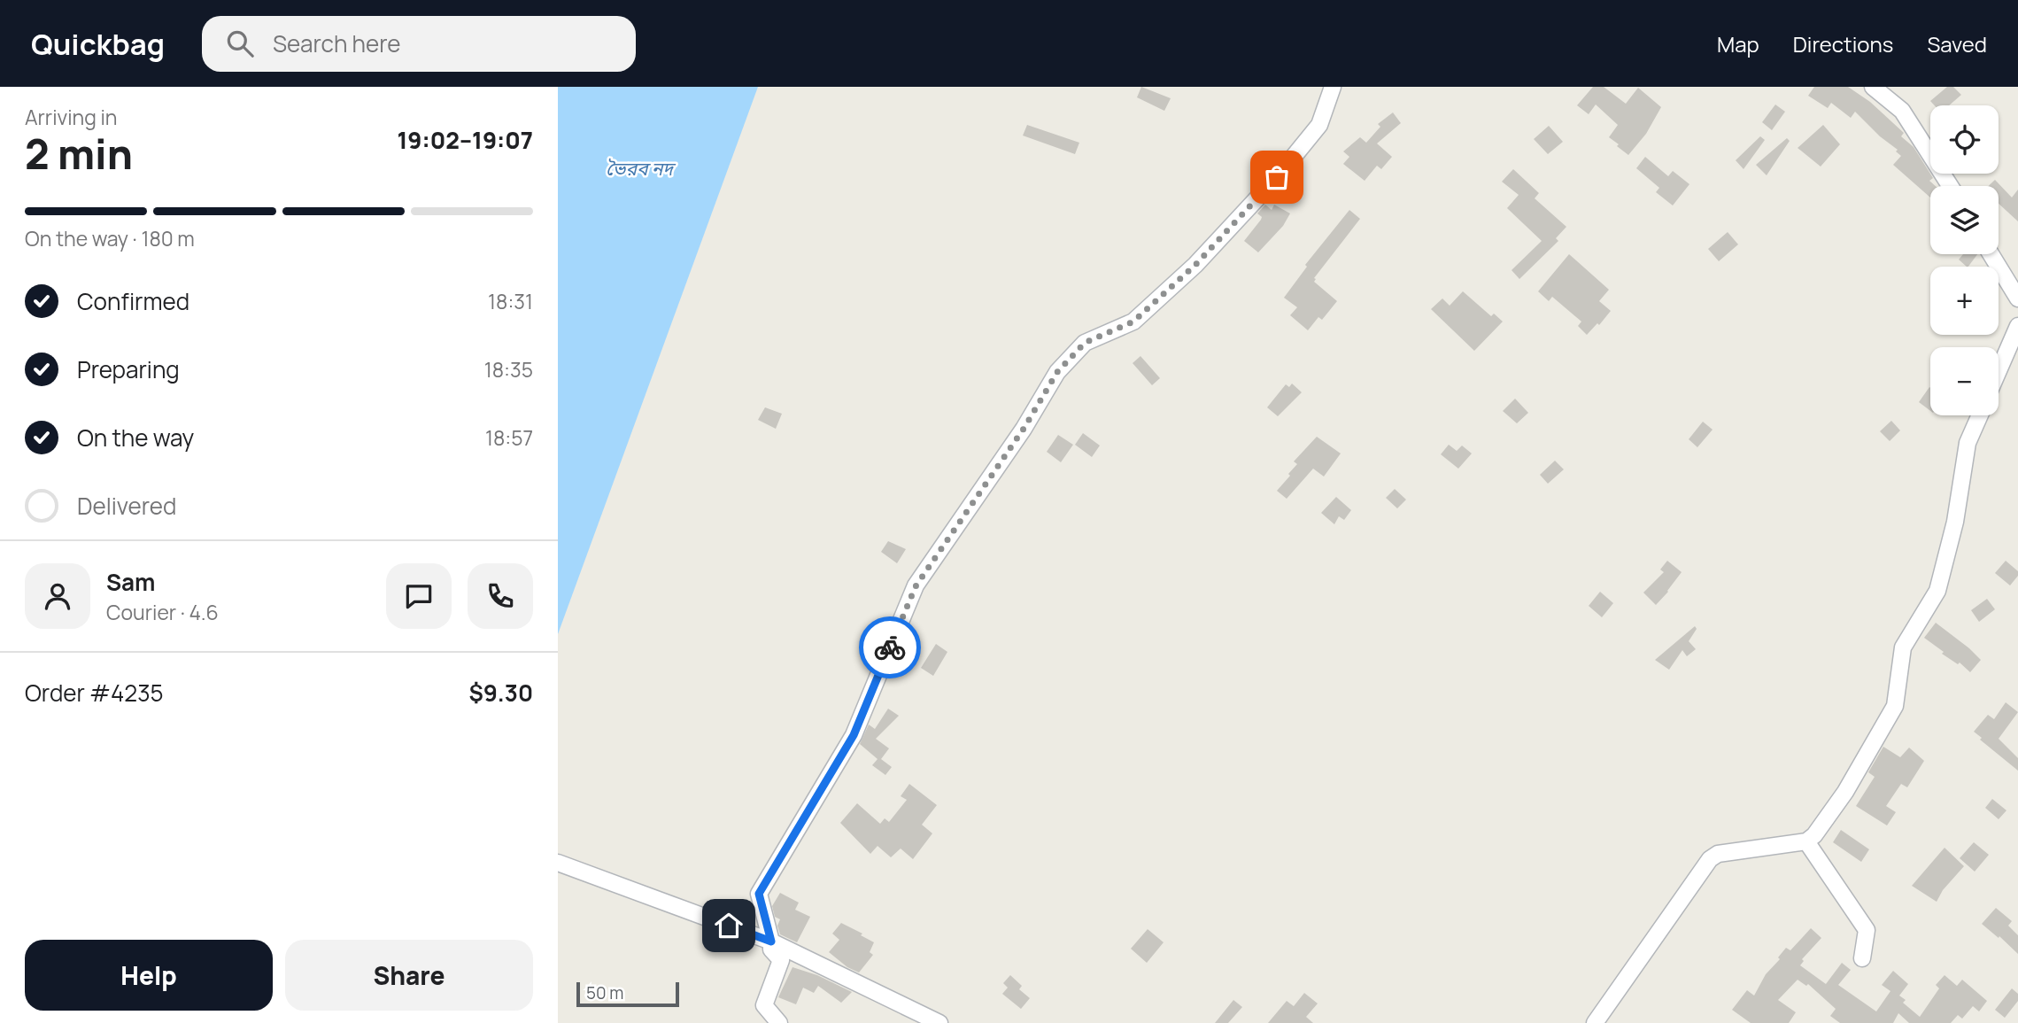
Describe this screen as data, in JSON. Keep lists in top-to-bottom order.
{
  "water": ["ভৈরব নদ"],
  "scale_bar": "50 m",
  "page": {
    "header": "Quickbag",
    "search": "Search here",
    "nav": ["Map", "Directions", "Saved"],
    "heading": ["2 min", "Arriving in", "19:02–19:07"],
    "panel": [
      "Sam",
      "Courier · 4.6",
      "Order #4235",
      "$9.30"
    ],
    "map_buttons": ["+", "−"],
    "bar": "On the way · 180 m",
    "list": [
      ["Confirmed", "18:31"],
      ["Preparing", "18:35"],
      ["On the way", "18:57"],
      "Delivered"
    ],
    "buttons": ["Help", "Share"],
    "scale": "50 m"
  }
}
